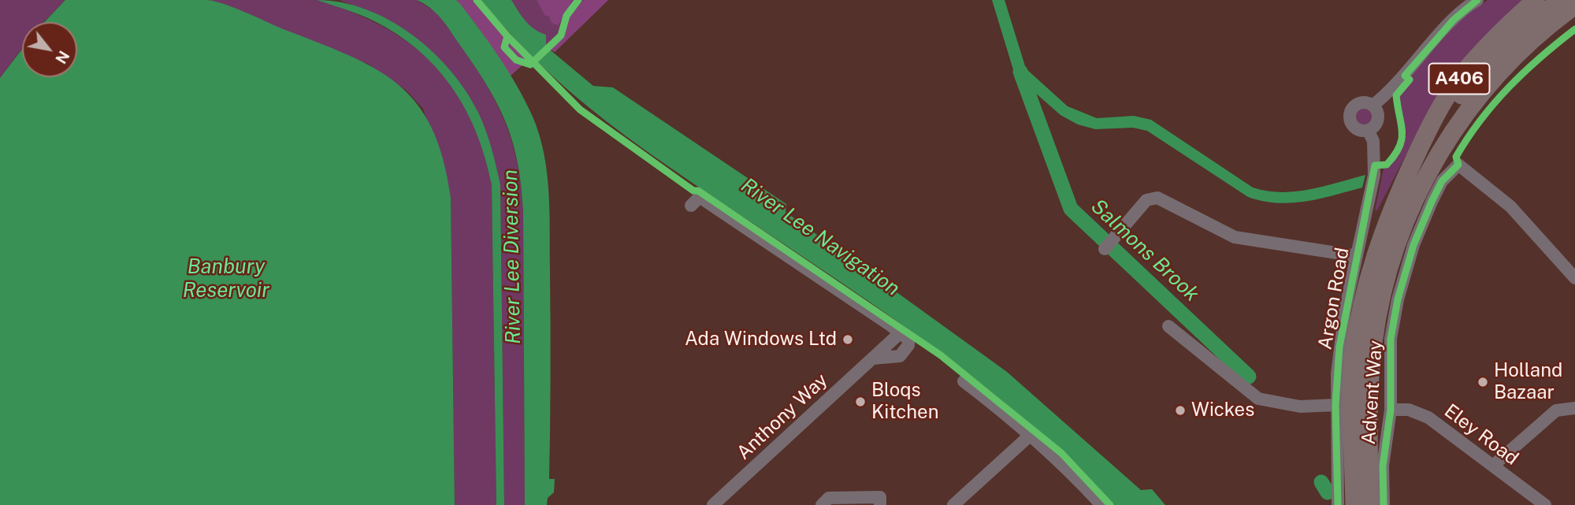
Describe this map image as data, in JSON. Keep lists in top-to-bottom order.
{
  "streets": {
    "highway": ["A406"],
    "street": [
      "Argon Road",
      "Advent Way",
      "Anthony Way",
      "Eley Road"
    ]
  },
  "crossings": [
    ["Advent Way", "Eley Road"]
  ],
  "water": [
    "River Lee Navigation",
    "Salmons Brook",
    "River Lee Diversion",
    "Banbury Reservoir"
  ],
  "places": [
    "Ada Windows Ltd",
    "Holland Bazaar",
    "Bloqs Kitchen",
    "Wickes"
  ],
  "north": "bottom right"
}
